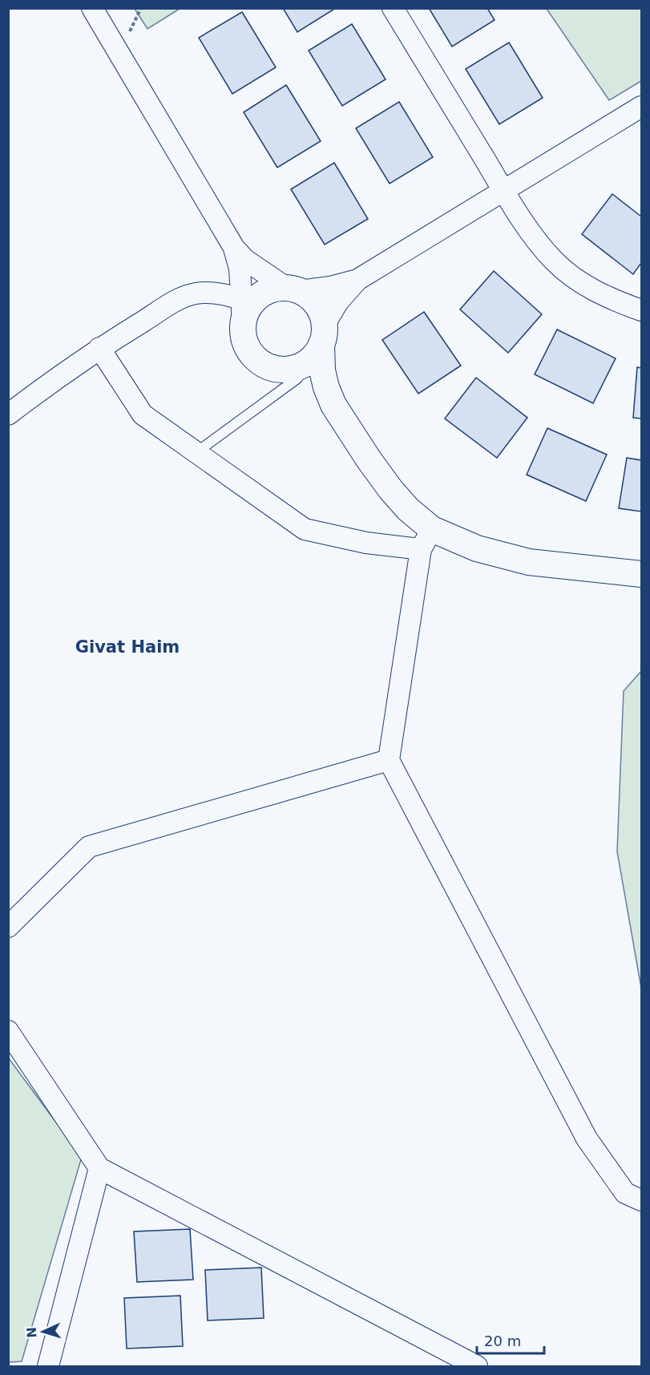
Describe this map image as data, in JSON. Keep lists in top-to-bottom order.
{
  "districts": ["Givat Haim"],
  "scale_bar": "20 m",
  "north": "left"
}
